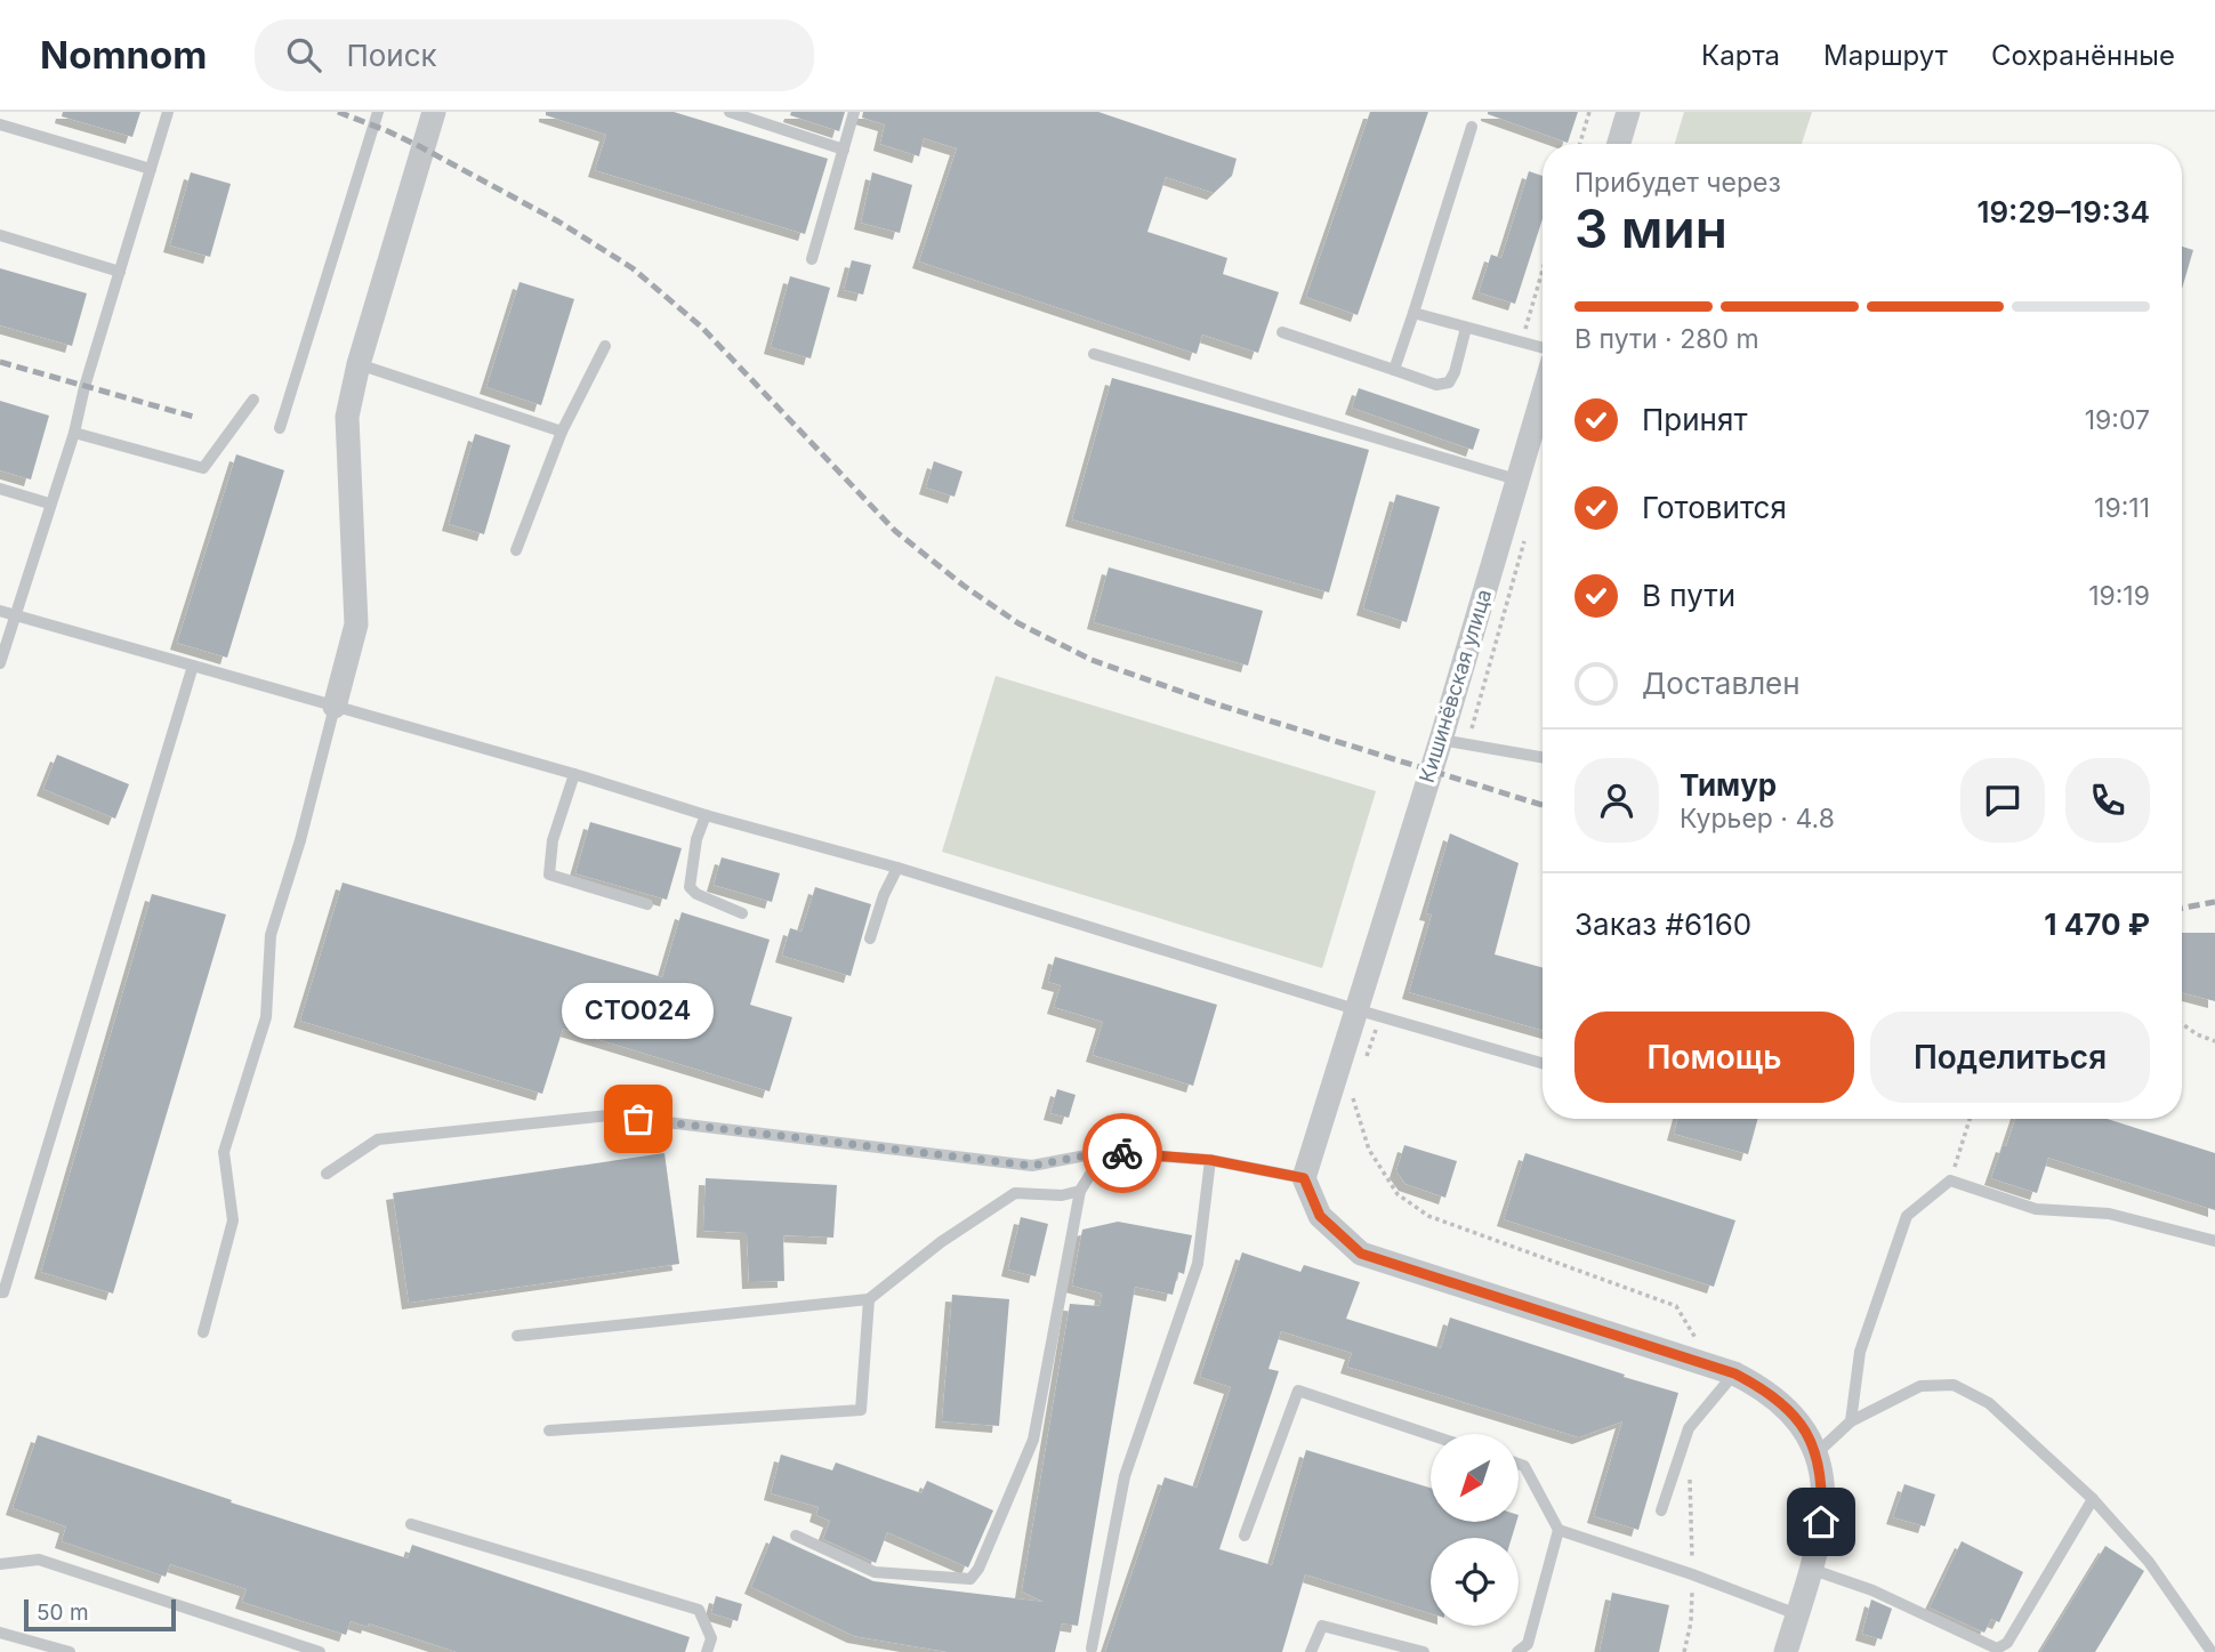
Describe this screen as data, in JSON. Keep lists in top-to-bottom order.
{
  "streets": {
    "street": ["Кишинёвская улица"]
  },
  "places": ["СТО024"],
  "scale_bar": "50 m",
  "north": "bottom left",
  "page": {
    "header": "Nomnom",
    "search": "Поиск",
    "nav": ["Карта", "Маршрут", "Сохранённые"],
    "heading": ["3 мин", "Прибудет через", "19:29–19:34"],
    "panel": [
      "Тимур",
      "Курьер · 4.8",
      "Заказ #6160",
      "1 470 ₽"
    ],
    "bar": "В пути · 280 m",
    "list": [
      ["Принят", "19:07"],
      ["Готовится", "19:11"],
      ["В пути", "19:19"],
      "Доставлен"
    ],
    "bubble": "СТО024",
    "buttons": ["Помощь", "Поделиться"],
    "scale": "50 m"
  }
}
